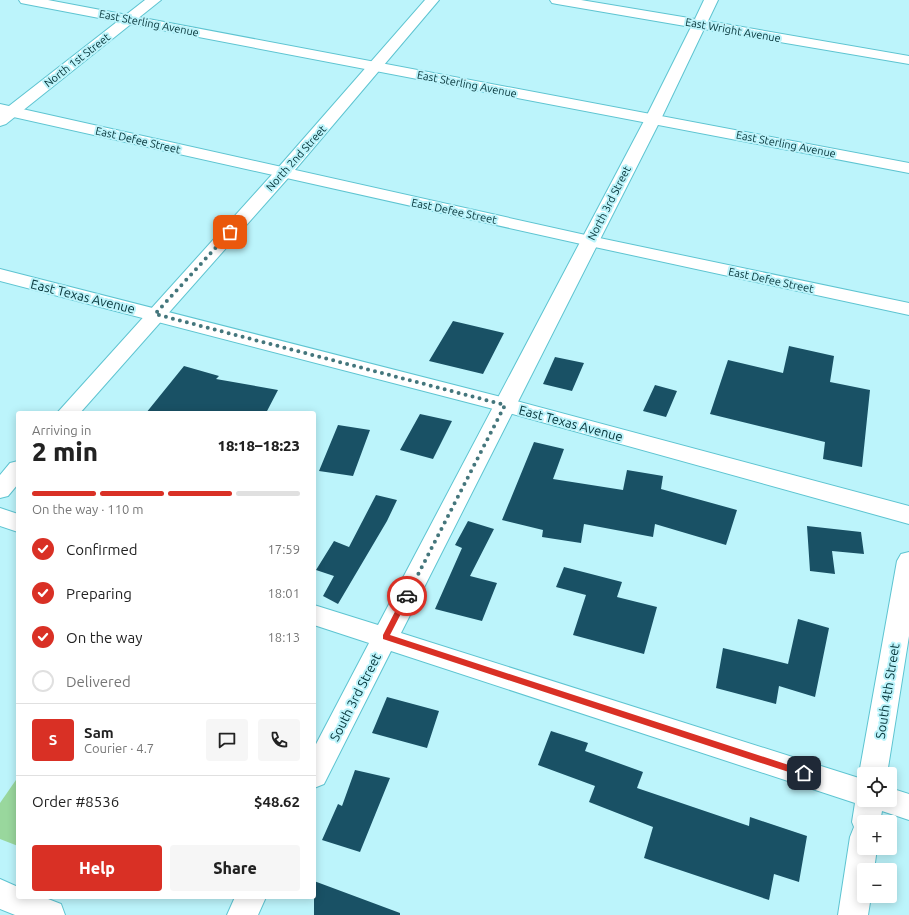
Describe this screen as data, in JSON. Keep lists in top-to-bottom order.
{
  "streets": {
    "street": [
      "East Sterling Avenue",
      "East Wright Avenue",
      "North 1st Street",
      "East Defee Street",
      "North 2nd Street",
      "North 3rd Street",
      "East Texas Avenue",
      "South 4th Street",
      "South 3rd Street"
    ]
  },
  "crossings": [
    ["East Sterling Avenue", "North 1st Street"],
    ["East Sterling Avenue", "North 2nd Street"],
    ["East Sterling Avenue", "North 3rd Street"],
    ["East Wright Avenue", "North 3rd Street"],
    ["North 1st Street", "East Defee Street"],
    ["East Defee Street", "North 2nd Street"],
    ["East Defee Street", "North 3rd Street"],
    ["North 2nd Street", "East Texas Avenue"],
    ["North 3rd Street", "East Texas Avenue"],
    ["North 3rd Street", "South 3rd Street"],
    ["East Texas Avenue", "South 3rd Street"]
  ],
  "page": {
    "heading": ["2 min", "Arriving in", "18:18–18:23"],
    "panel": [
      "Sam",
      "Courier · 4.7",
      "Order #8536",
      "$48.62"
    ],
    "bar": "On the way · 110 m",
    "list": [
      ["Confirmed", "17:59"],
      ["Preparing", "18:01"],
      ["On the way", "18:13"],
      "Delivered"
    ],
    "round": "S",
    "map_buttons": ["+", "−"],
    "buttons": ["Help", "Share"]
  }
}
